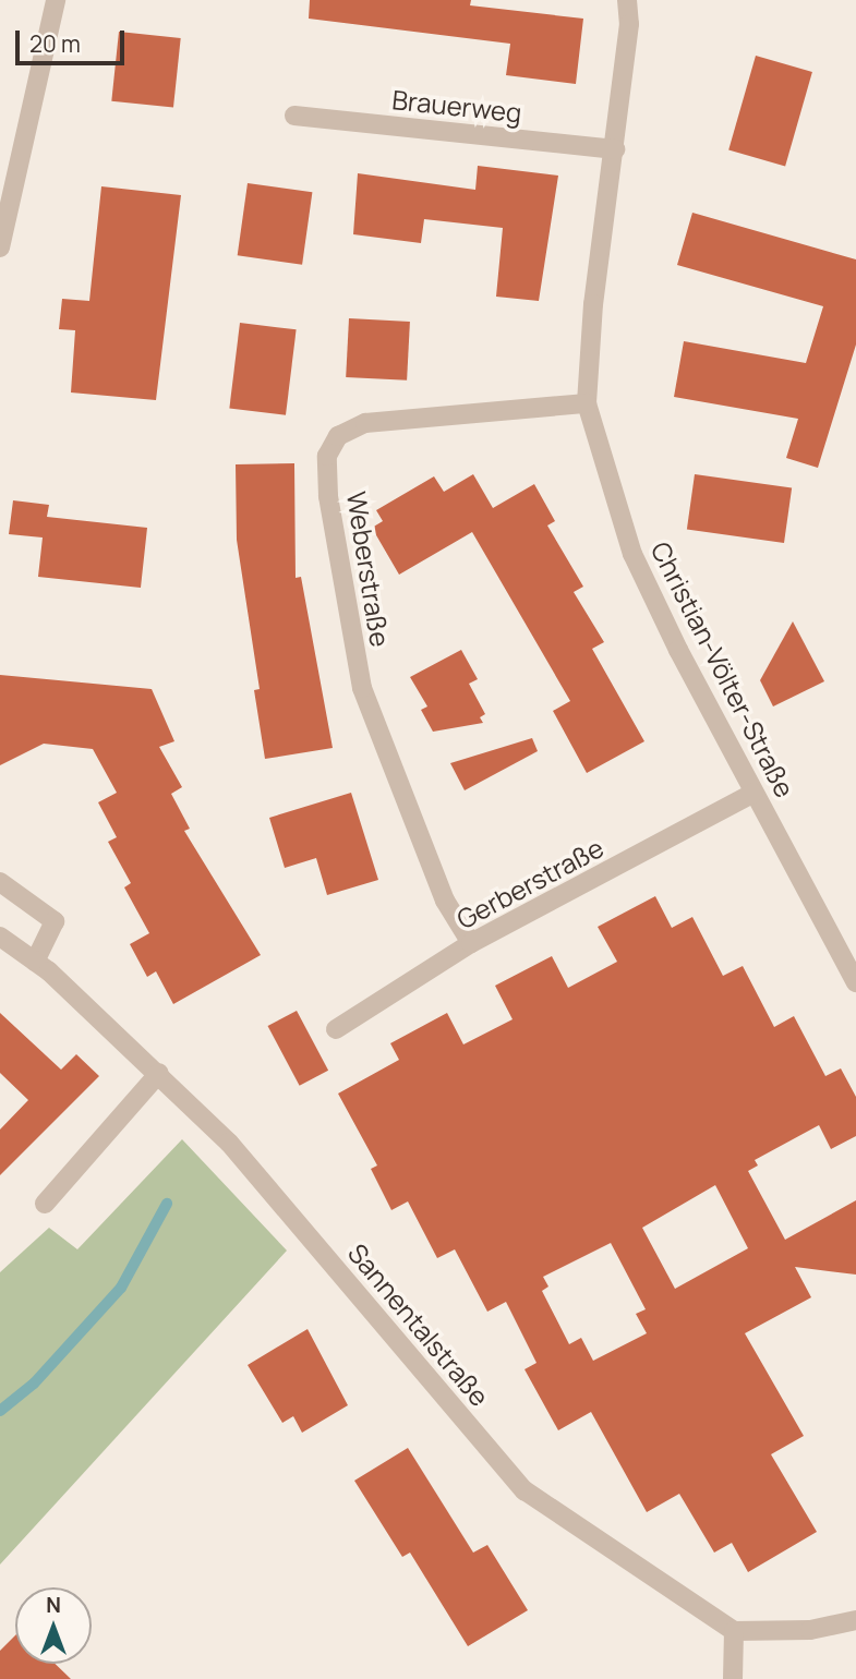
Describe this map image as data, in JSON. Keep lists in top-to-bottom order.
{
  "streets": {
    "street": [
      "Brauerweg",
      "Weberstraße",
      "Christian-Völter-Straße",
      "Gerberstraße",
      "Sannentalstraße"
    ]
  },
  "crossings": [
    ["Brauerweg", "Christian-Völter-Straße"],
    ["Weberstraße", "Christian-Völter-Straße"],
    ["Weberstraße", "Gerberstraße"],
    ["Christian-Völter-Straße", "Gerberstraße"]
  ],
  "scale_bar": "20 m",
  "north": "top"
}
